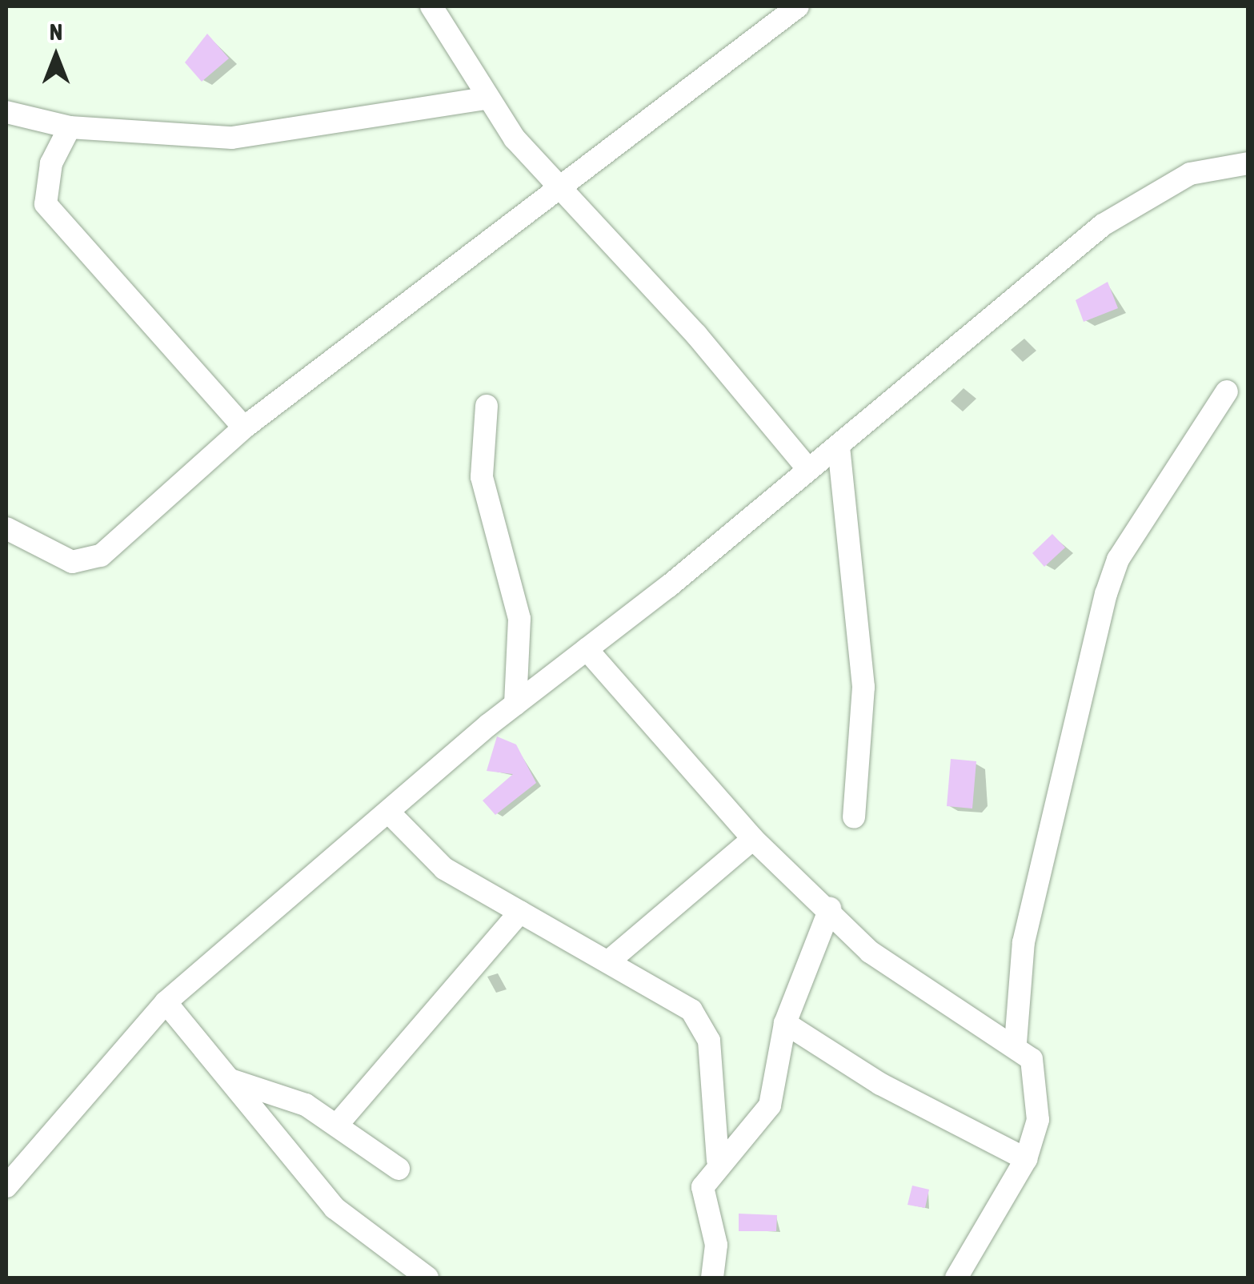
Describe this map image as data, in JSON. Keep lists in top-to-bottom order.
{
  "north": "top"
}
